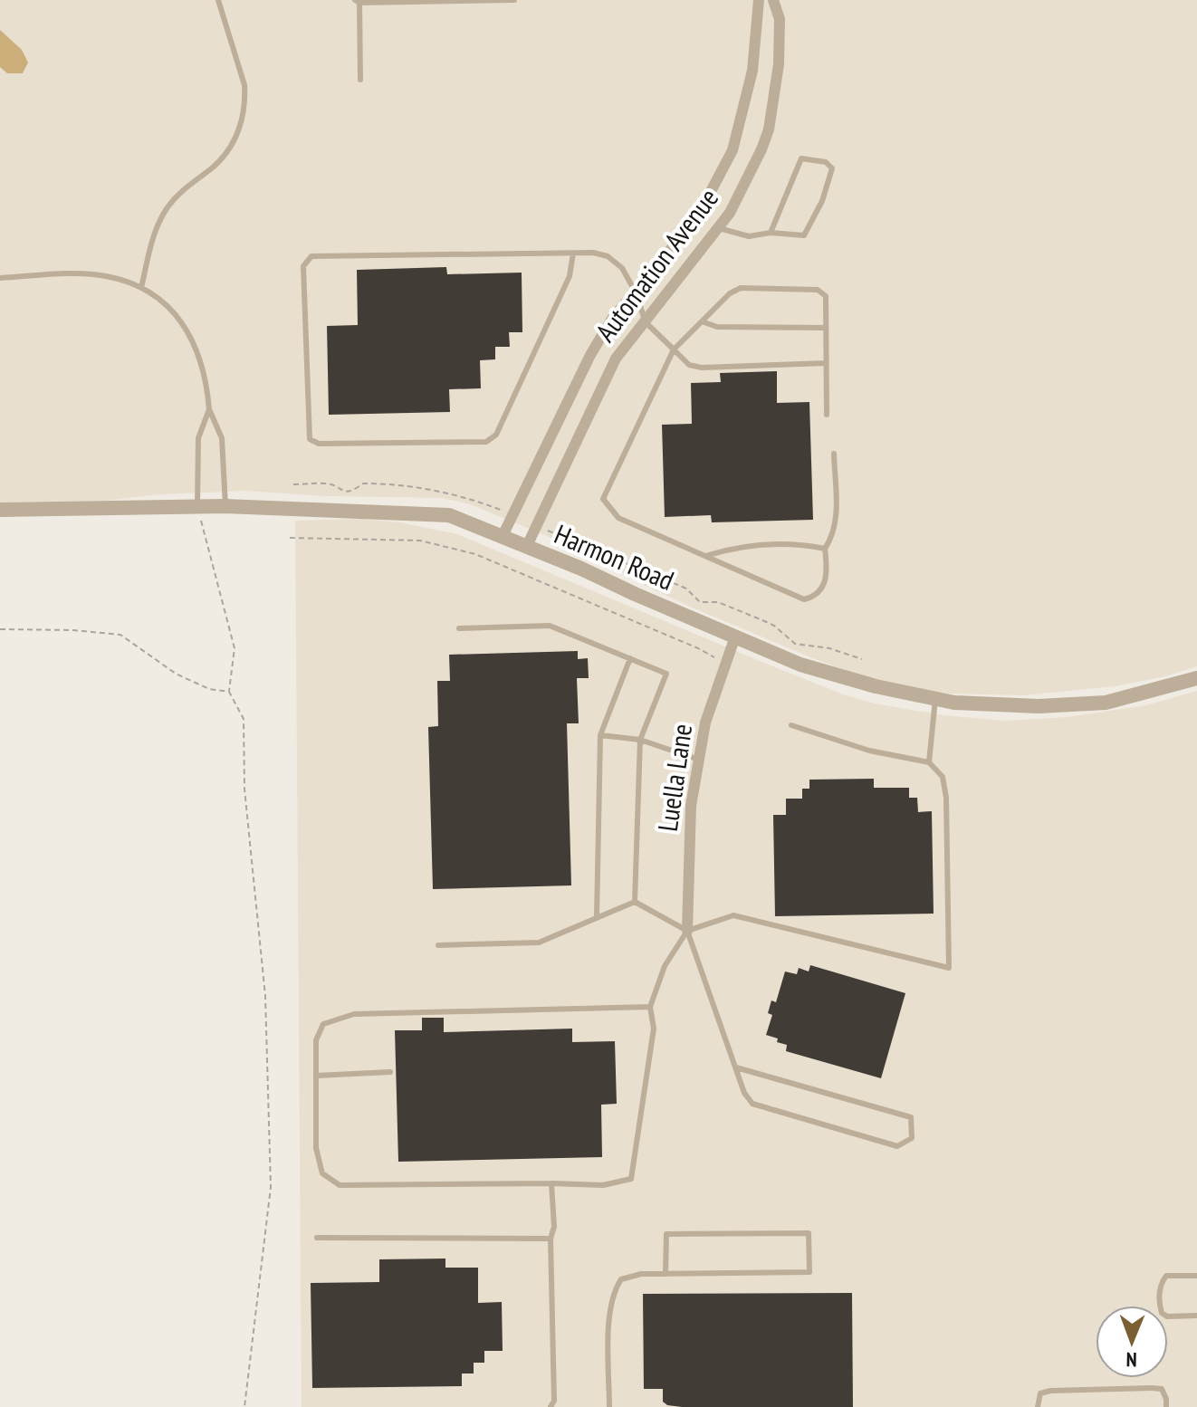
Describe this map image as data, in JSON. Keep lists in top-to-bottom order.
{
  "streets": {
    "street": ["Automation Avenue", "Harmon Road", "Luella Lane"]
  },
  "crossings": [
    ["Automation Avenue", "Harmon Road"],
    ["Harmon Road", "Luella Lane"]
  ],
  "north": "bottom"
}
